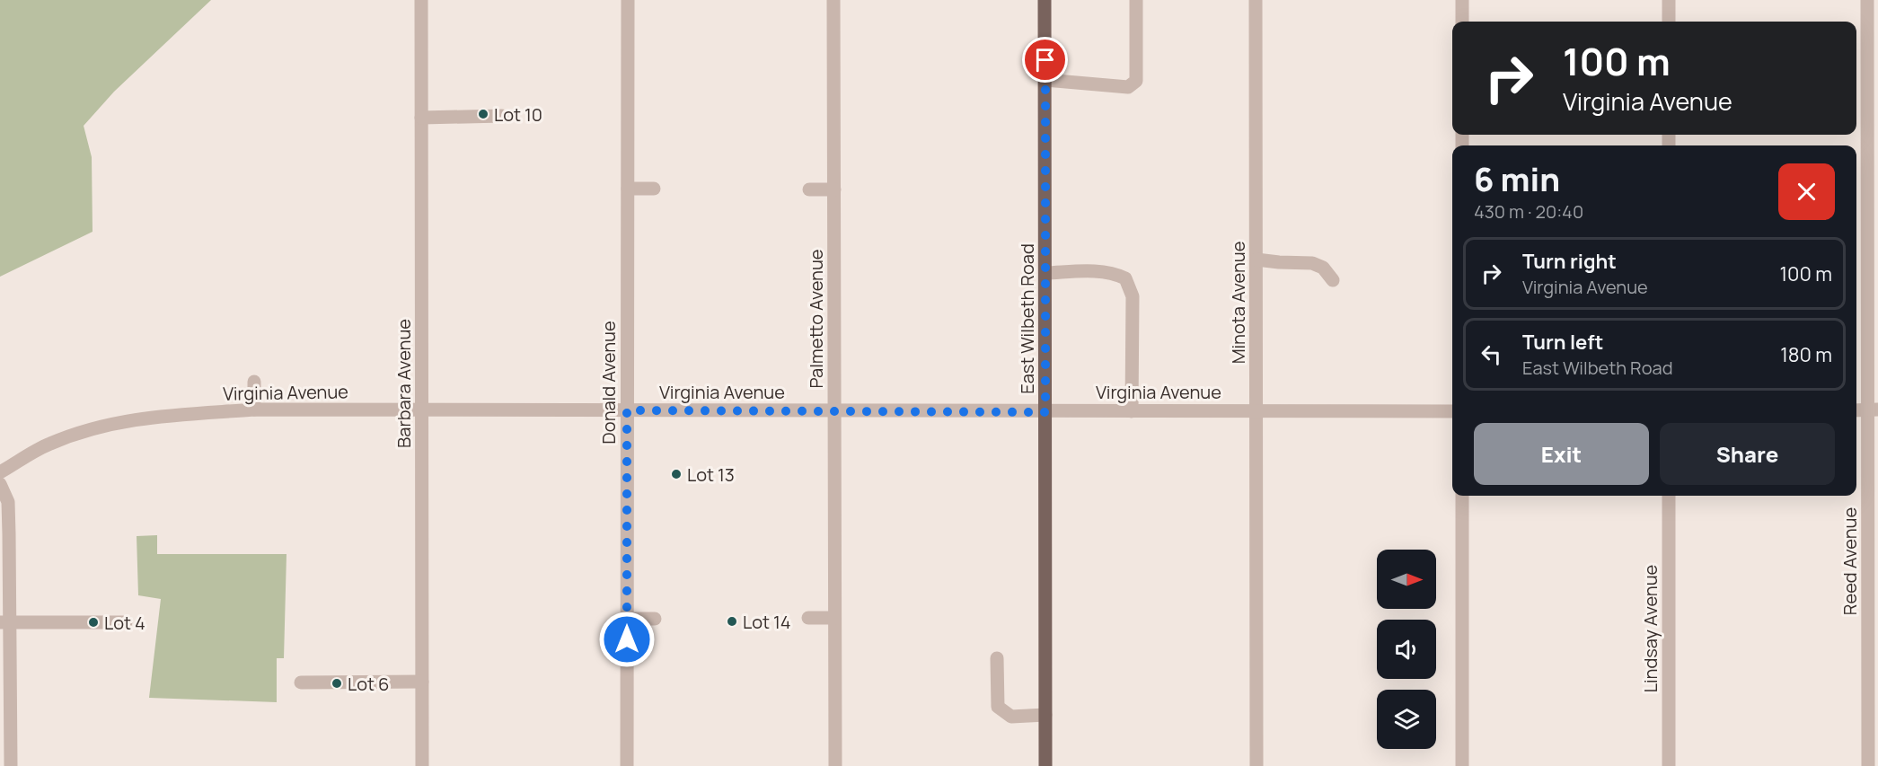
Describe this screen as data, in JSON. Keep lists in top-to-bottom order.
{
  "streets": {
    "main road": ["East Wilbeth Road"],
    "street": [
      "Minota Avenue",
      "Palmetto Avenue",
      "Donald Avenue",
      "Barbara Avenue",
      "Virginia Avenue",
      "Reed Avenue",
      "Lindsay Avenue"
    ]
  },
  "crossings": [
    ["Minota Avenue", "Virginia Avenue"],
    ["Palmetto Avenue", "Virginia Avenue"],
    ["East Wilbeth Road", "Virginia Avenue"],
    ["Donald Avenue", "Virginia Avenue"],
    ["Barbara Avenue", "Virginia Avenue"]
  ],
  "places": [
    "Lot 10",
    "Lot 13",
    "Lot 14",
    "Lot 4",
    "Lot 6"
  ],
  "north": "right",
  "page": {
    "turn": ["100 m", "Virginia Avenue"],
    "heading": ["6 min", "430 m · 20:40"],
    "list": [
      {
        "name": "Turn right",
        "note": "Virginia Avenue",
        "value": "100 m"
      },
      {
        "name": "Turn left",
        "note": "East Wilbeth Road",
        "value": "180 m"
      }
    ],
    "buttons": ["Exit", "Share"]
  }
}
